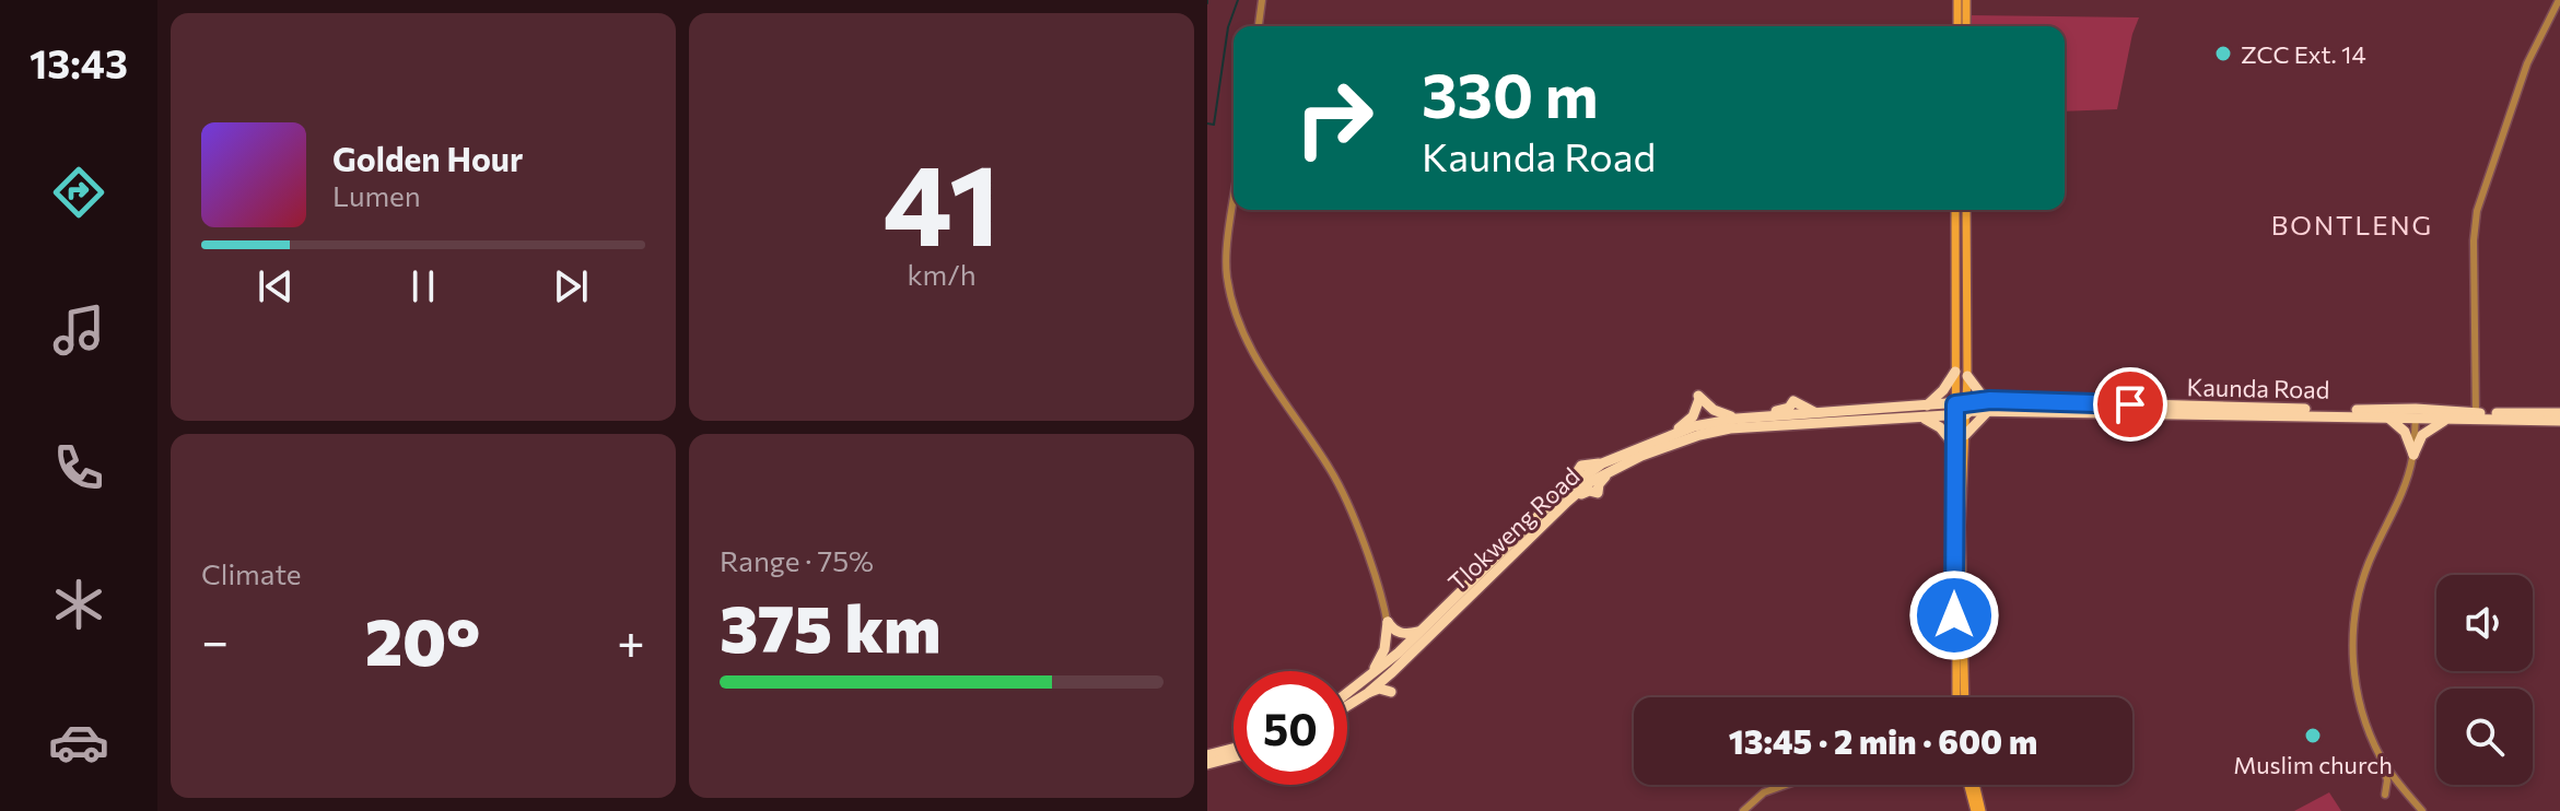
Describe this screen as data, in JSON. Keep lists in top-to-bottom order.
{
  "streets": {
    "main road": ["Kaunda Road", "Tlokweng Road"]
  },
  "crossings": [
    ["Kaunda Road", "Tlokweng Road"]
  ],
  "districts": ["BONTLENG"],
  "places": ["ZCC Ext. 14", "Muslim church"],
  "page": {
    "tabs": "13:43",
    "tile": [
      ["41", "km/h"],
      "Climate",
      ["Range · 75%", "375 km"]
    ],
    "turn": ["330 m", "Kaunda Road"],
    "song": ["Golden Hour", "Lumen"],
    "heat": ["−", "20°", "+"],
    "limit": "50",
    "trip": "13:45 · 2 min · 600 m"
  }
}
